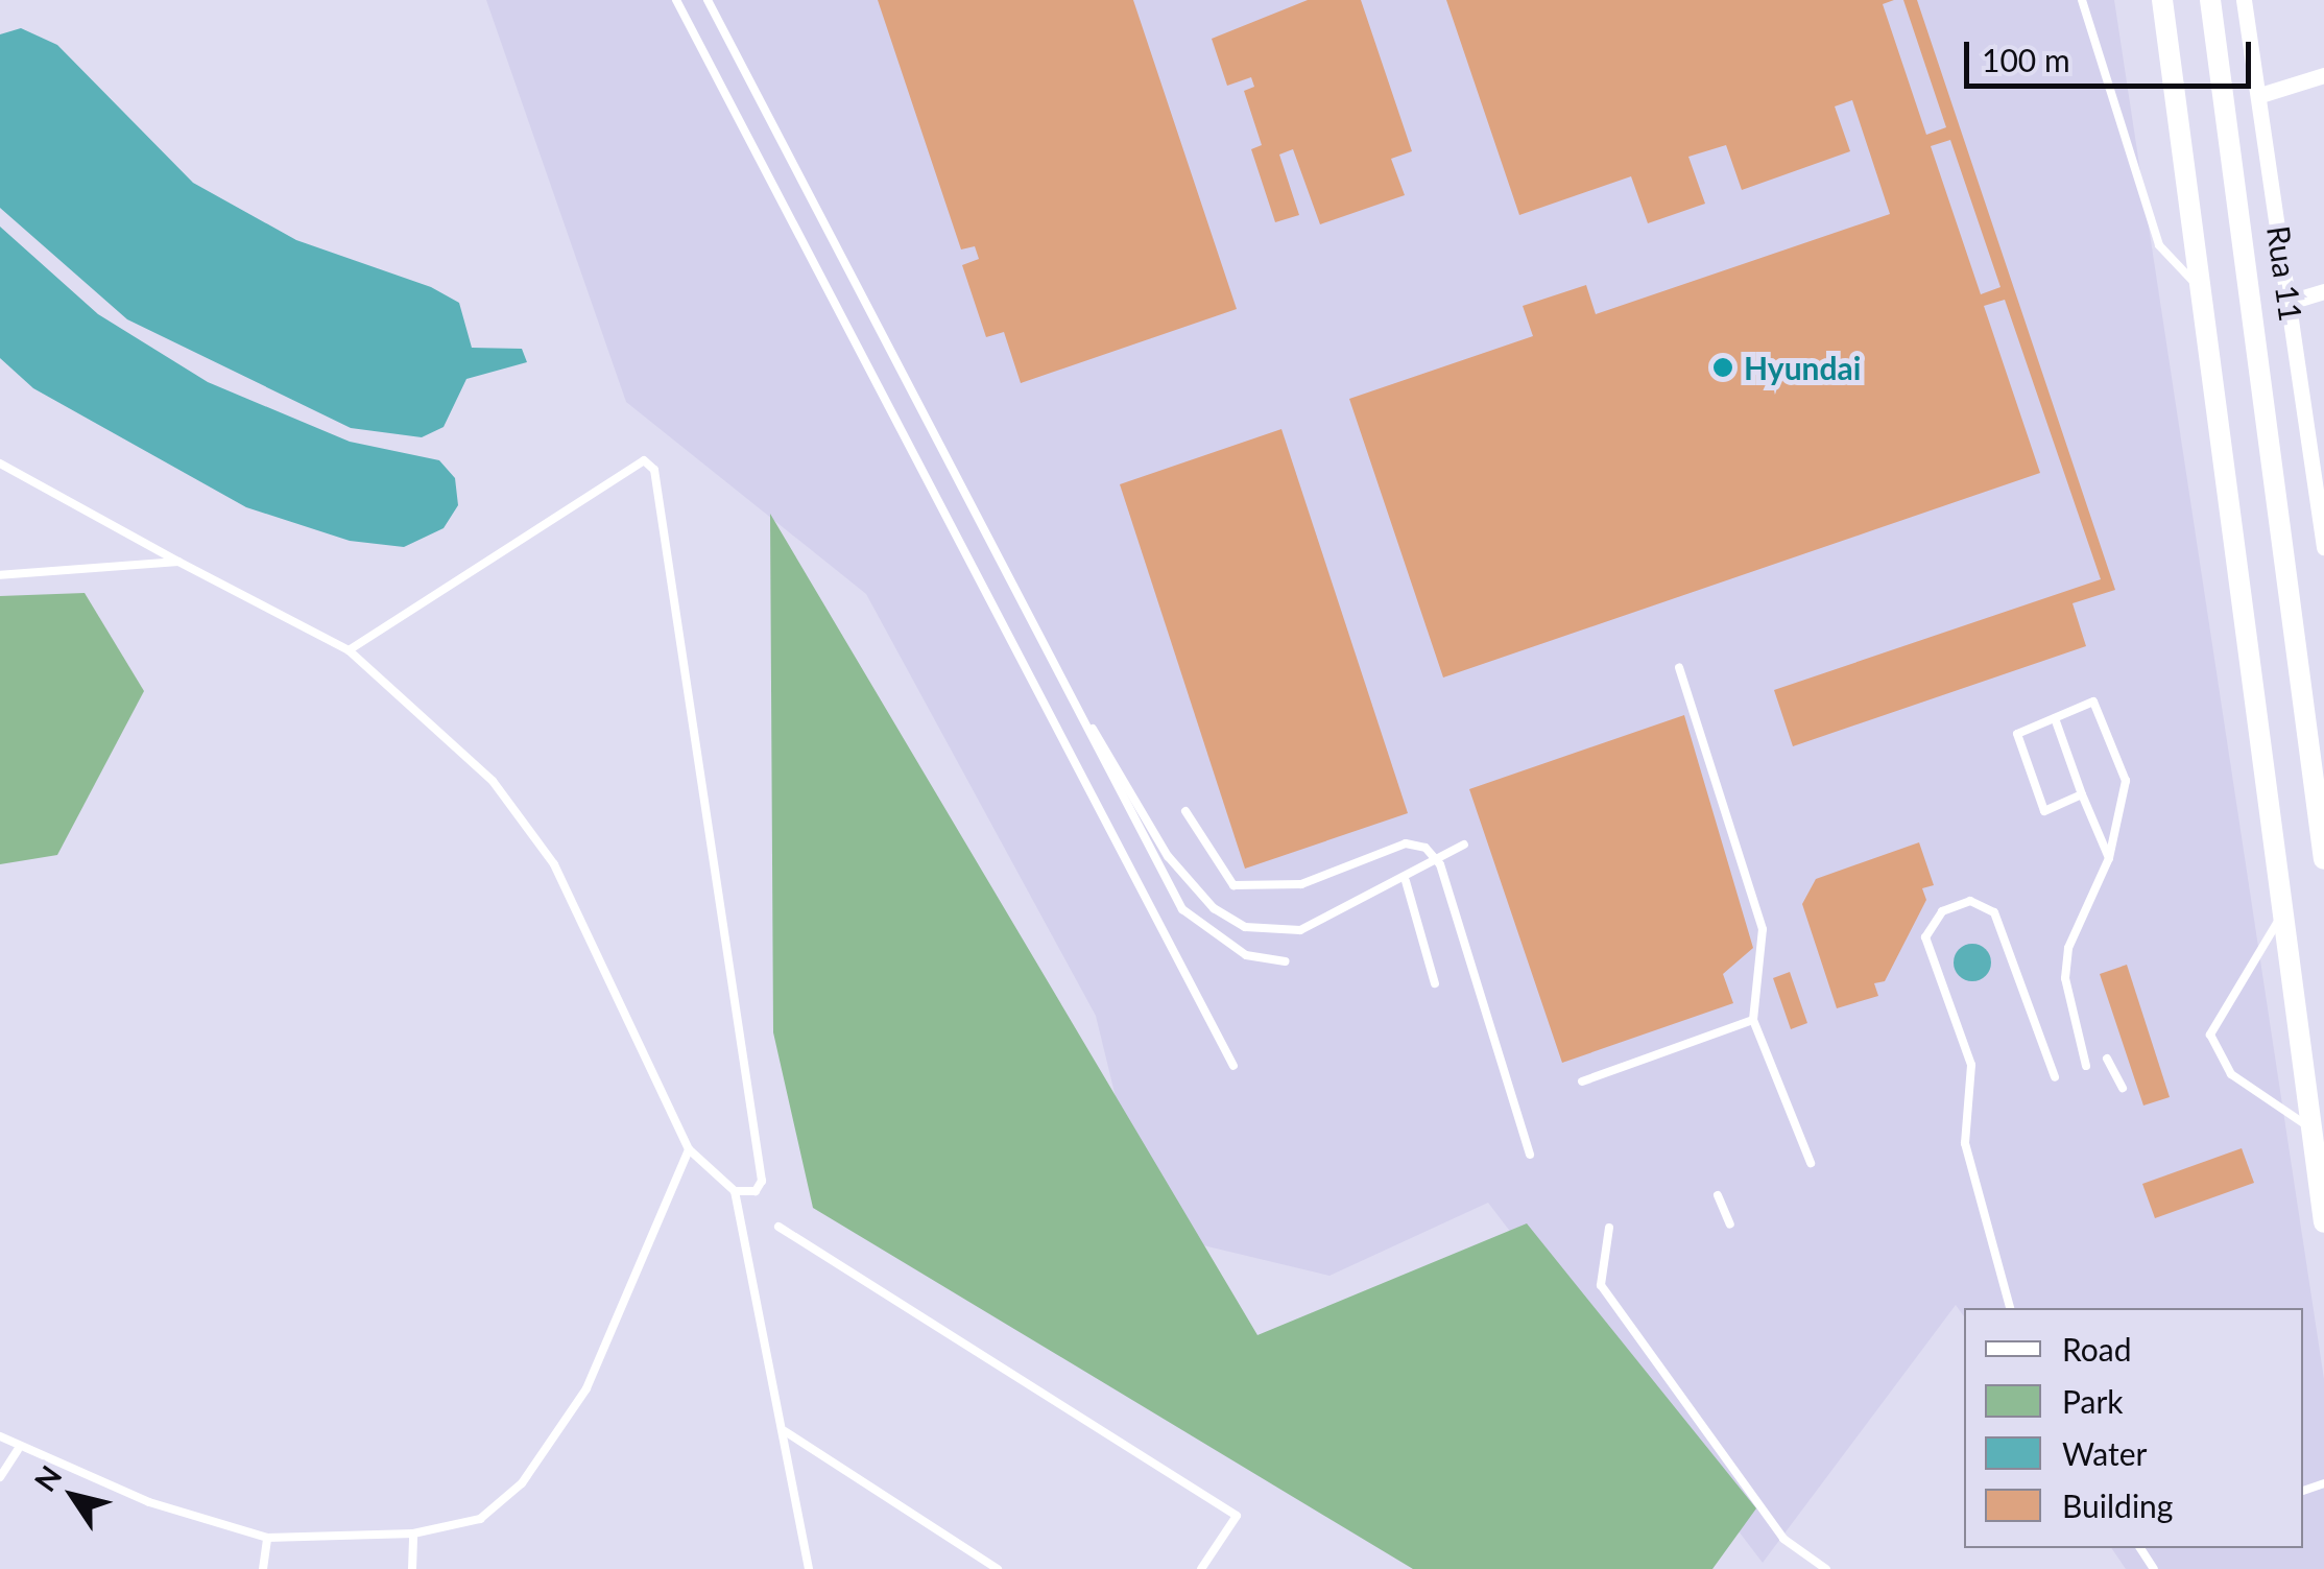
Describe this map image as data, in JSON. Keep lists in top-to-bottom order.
{
  "streets": {
    "street": ["Rua 11"]
  },
  "places": ["Hyundai"],
  "legend": [
    "Road",
    "Park",
    "Water",
    "Building"
  ],
  "scale_bar": "100 m",
  "north": "top left"
}
